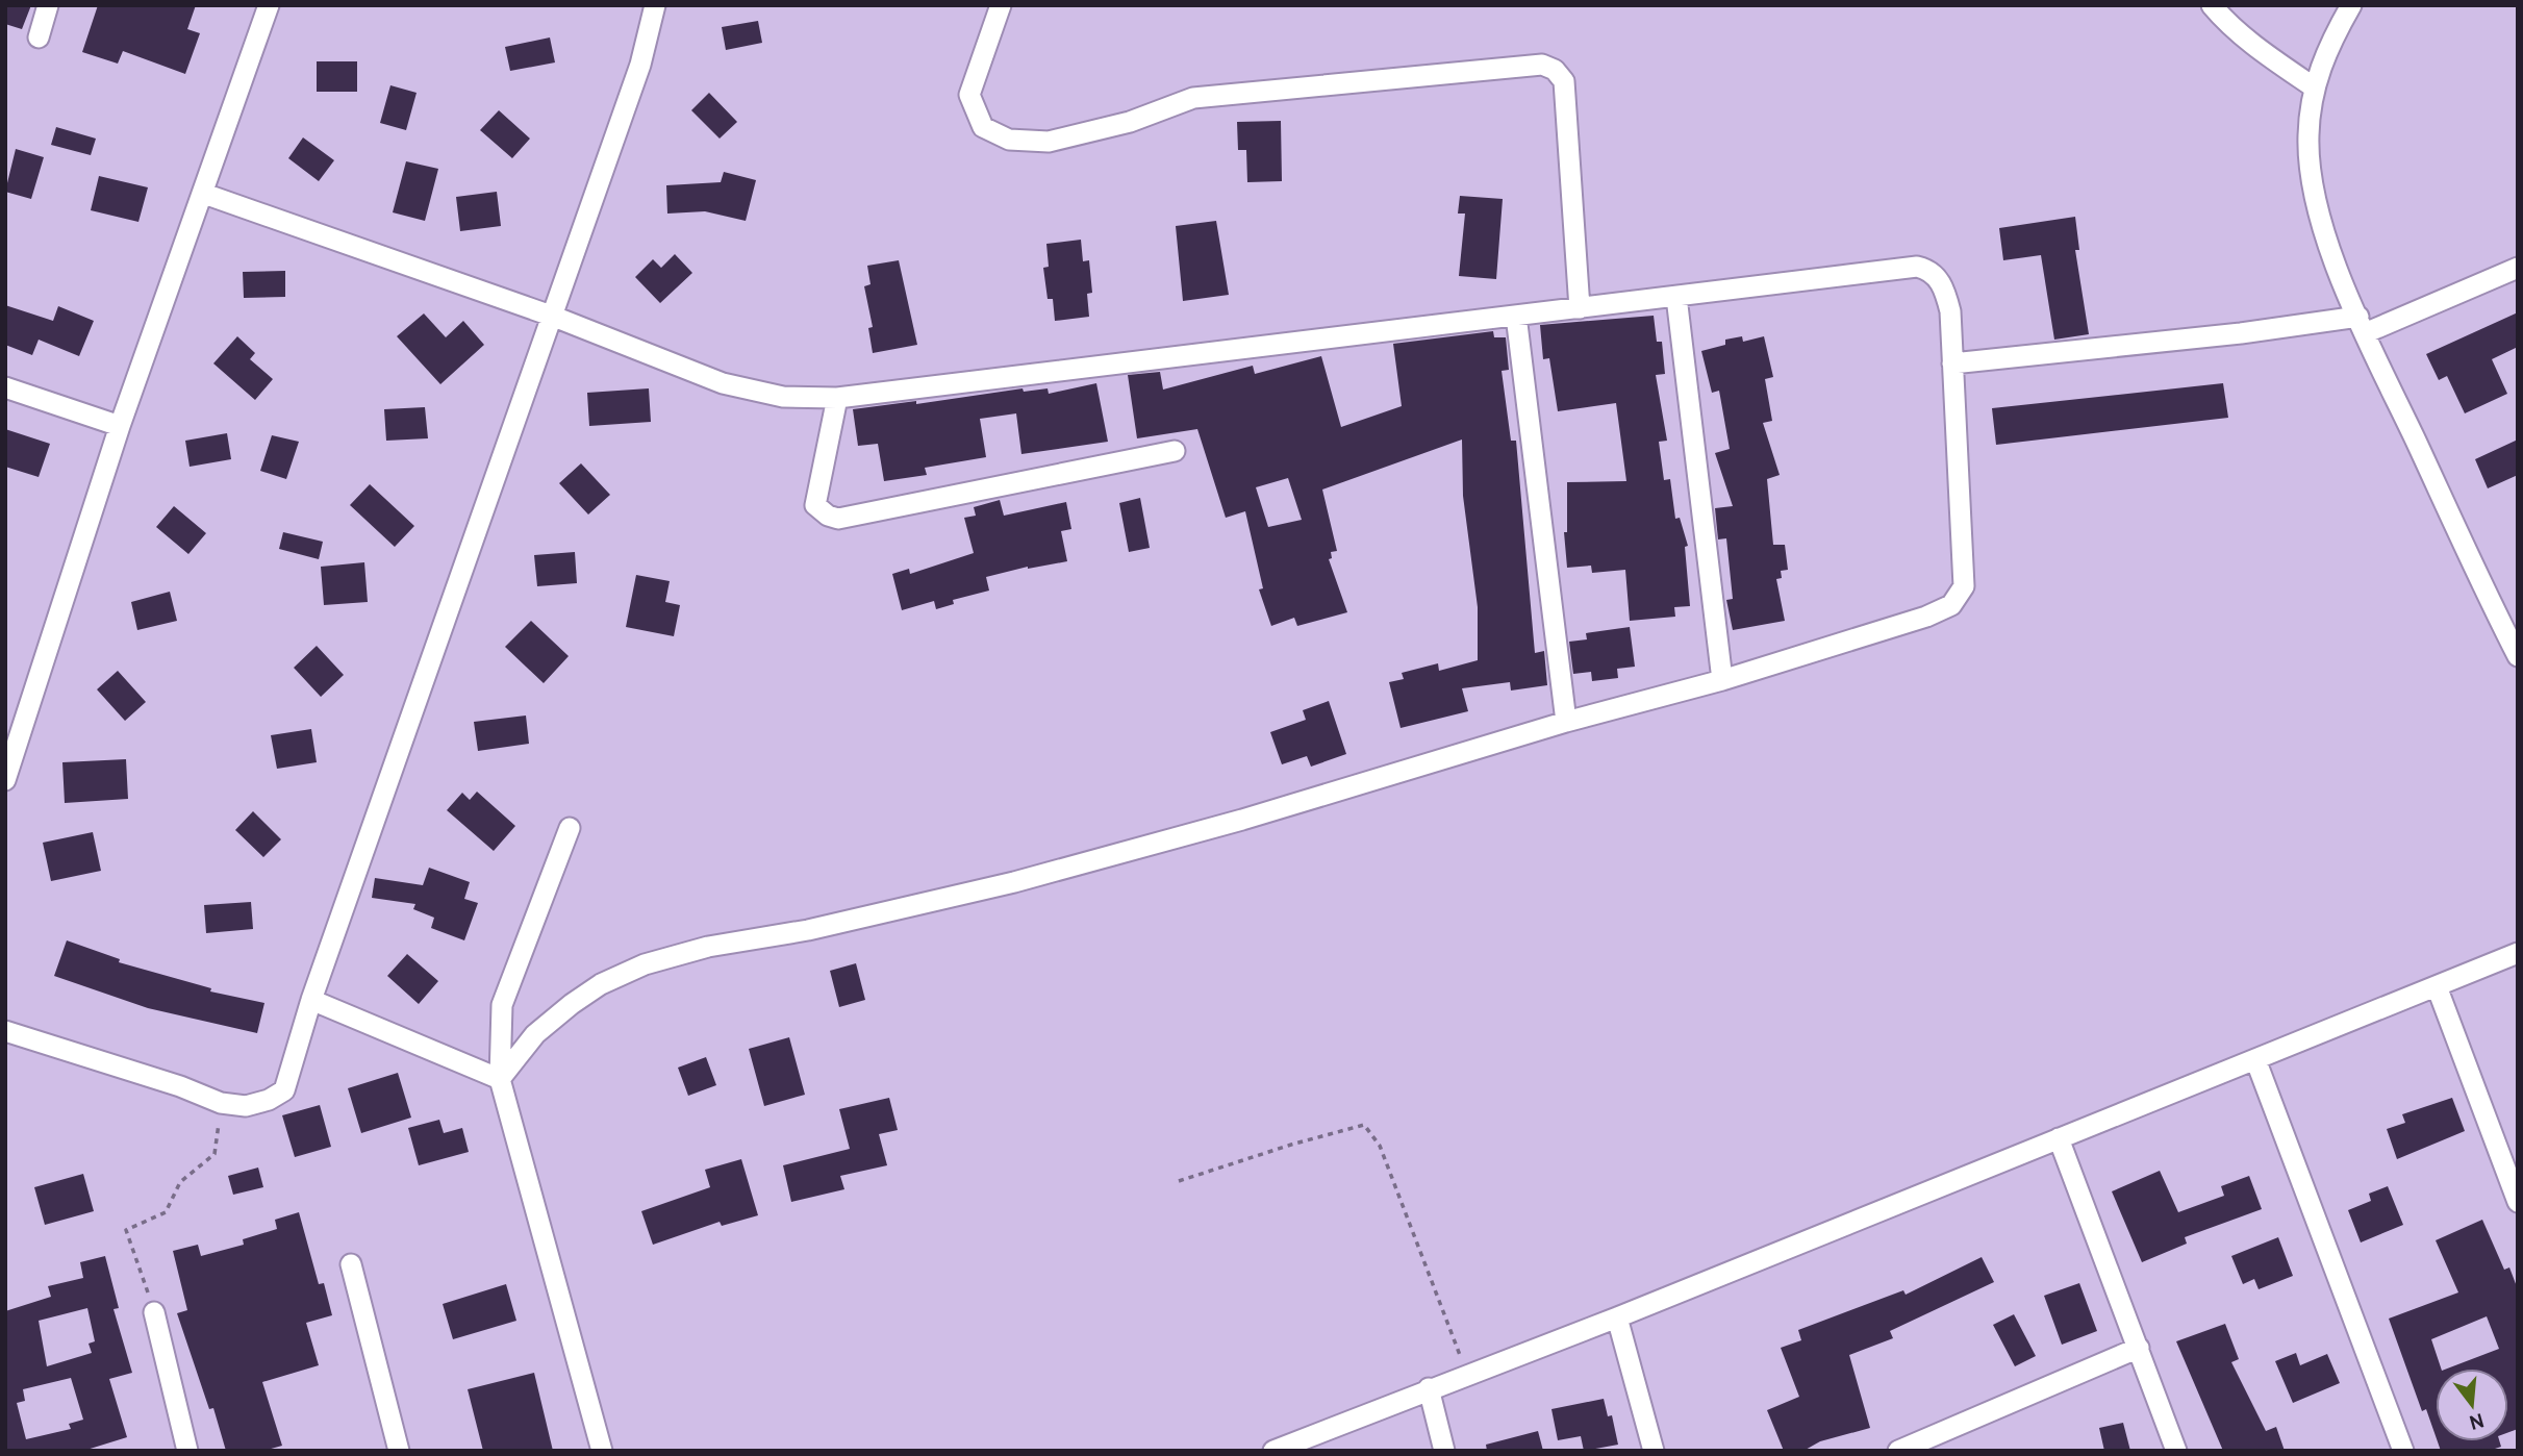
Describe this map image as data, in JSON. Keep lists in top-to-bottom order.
{
  "north": "bottom"
}
